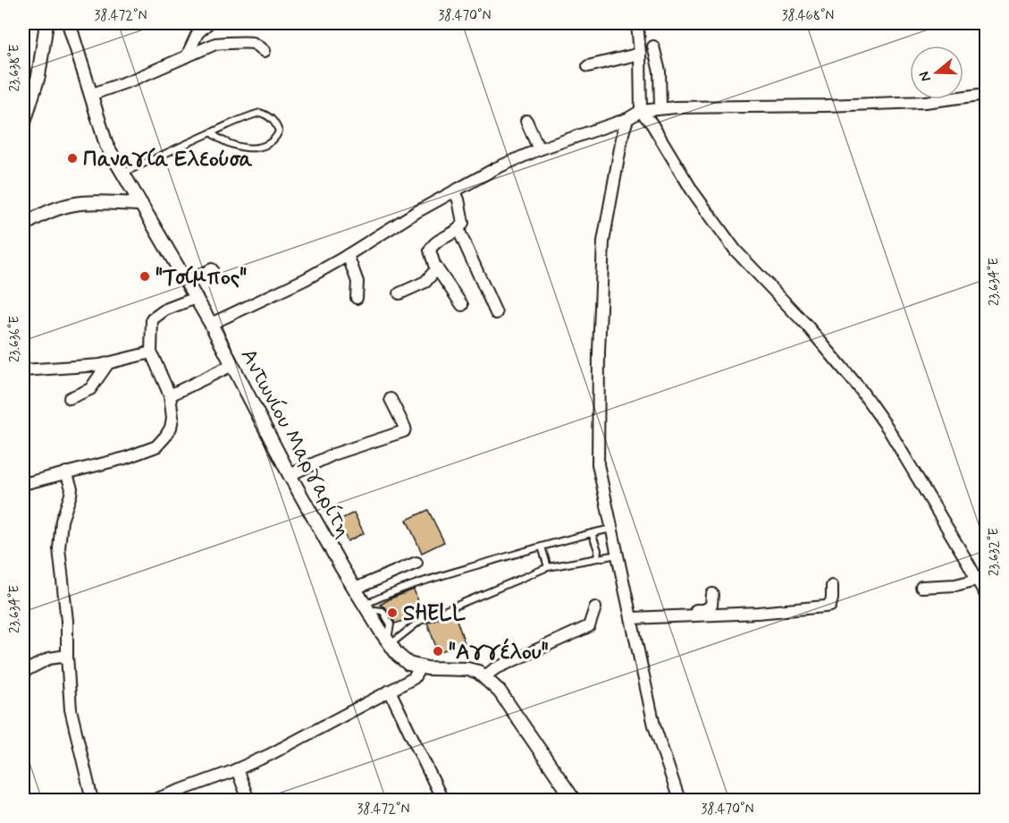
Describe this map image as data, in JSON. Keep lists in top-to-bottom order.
{
  "streets": {
    "street": ["Αντωνίου Μαργαρίτη"]
  },
  "places": [
    "Παναγία Ελεούσα",
    "\"Τσίμπος\"",
    "SHELL",
    "\"Αγγέλου\""
  ],
  "north": "left",
  "coordinates": [
    "38.472°N",
    "38.470°N",
    "38.468°N",
    "23.638°E",
    "23.634°E",
    "23.636°E",
    "23.632°E"
  ]
}
